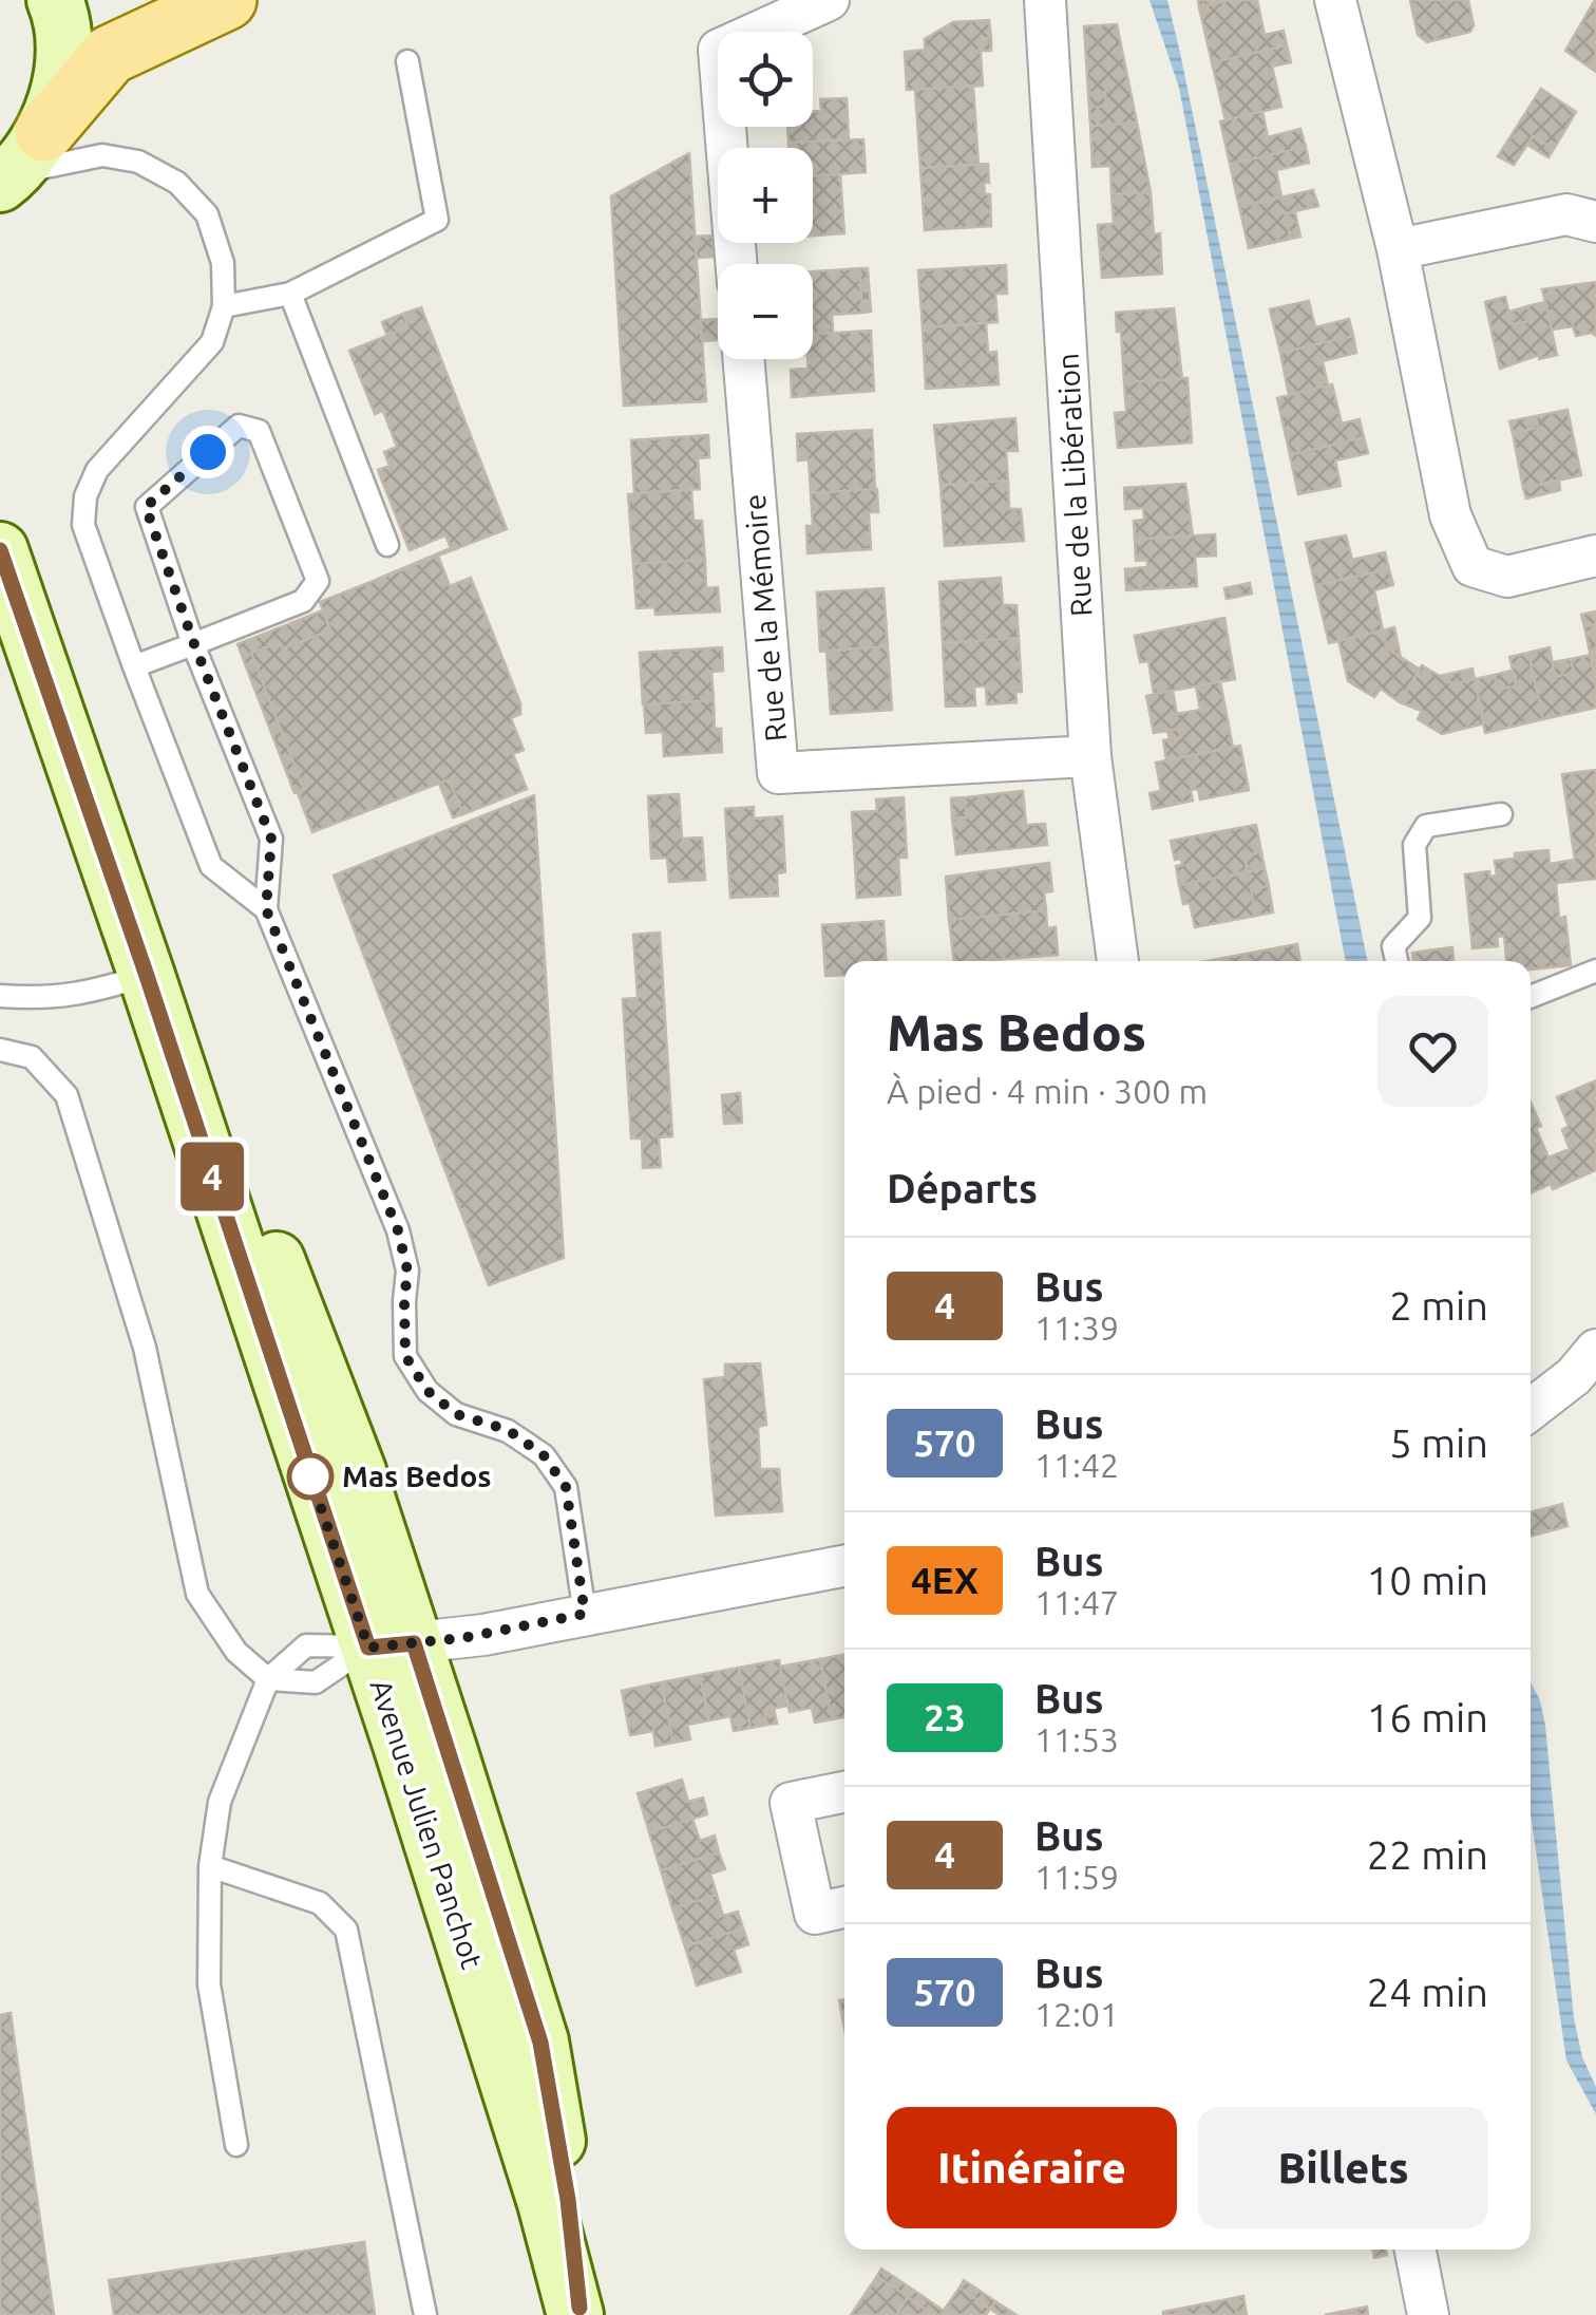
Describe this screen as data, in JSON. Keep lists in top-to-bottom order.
{
  "streets": {
    "main road": ["Avenue Julien Panchot"],
    "street": ["Rue de la Libération", "Rue de la Mémoire"]
  },
  "crossings": [
    ["Rue de la Libération", "Rue de la Mémoire"]
  ],
  "places": ["Mas Bedos"],
  "lines": ["bus line 4"],
  "page": {
    "on_map": "4",
    "map_buttons": ["+", "−"],
    "heading": [
      ["Mas Bedos", "À pied · 4 min · 300 m"],
      "Départs"
    ],
    "list": [
      {
        "mark": "4",
        "name": "Bus",
        "note": "11:39",
        "value": "2 min"
      },
      {
        "mark": "570",
        "name": "Bus",
        "note": "11:42",
        "value": "5 min"
      },
      {
        "mark": "4EX",
        "name": "Bus",
        "note": "11:47",
        "value": "10 min"
      },
      {
        "mark": "23",
        "name": "Bus",
        "note": "11:53",
        "value": "16 min"
      },
      {
        "mark": "4",
        "name": "Bus",
        "note": "11:59",
        "value": "22 min"
      },
      {
        "mark": "570",
        "name": "Bus",
        "note": "12:01",
        "value": "24 min"
      }
    ],
    "buttons": ["Itinéraire", "Billets"]
  }
}
